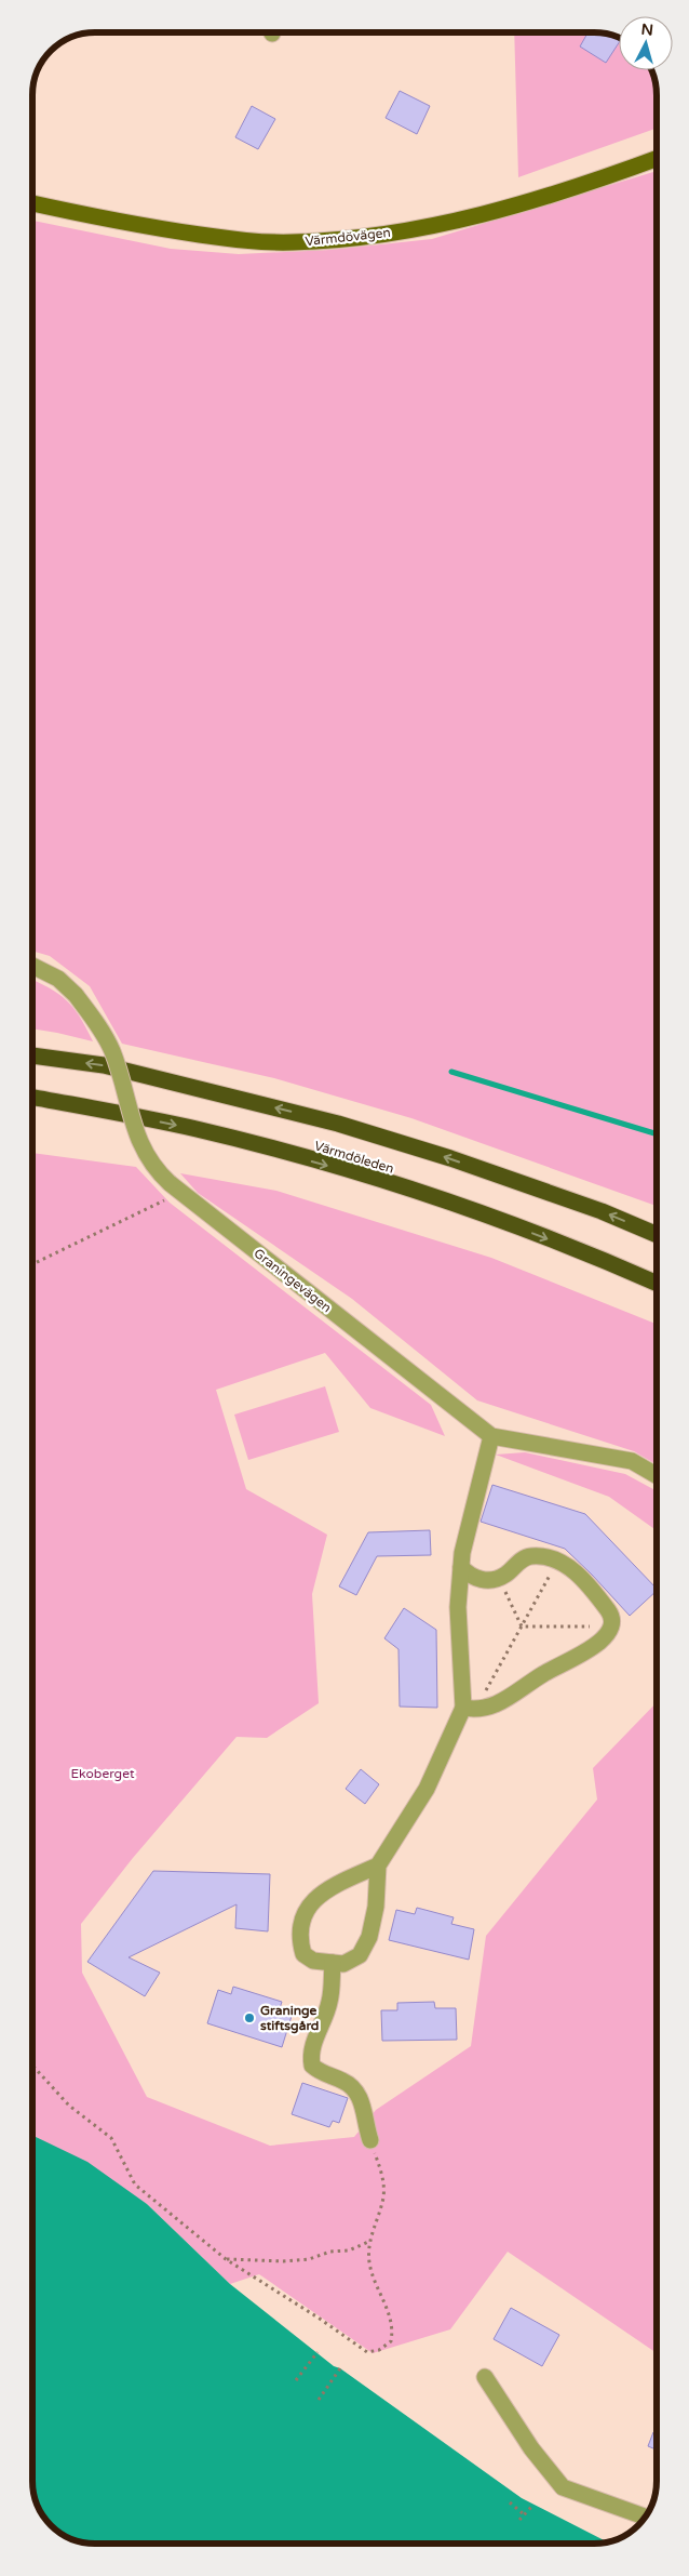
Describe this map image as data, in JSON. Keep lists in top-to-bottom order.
{
  "streets": {
    "highway": ["Värmdöleden"],
    "main road": ["Värmdövägen"],
    "street": ["Graningevägen"]
  },
  "parks": ["Ekoberget"],
  "places": ["Graninge stiftsgård"],
  "north": "top"
}
